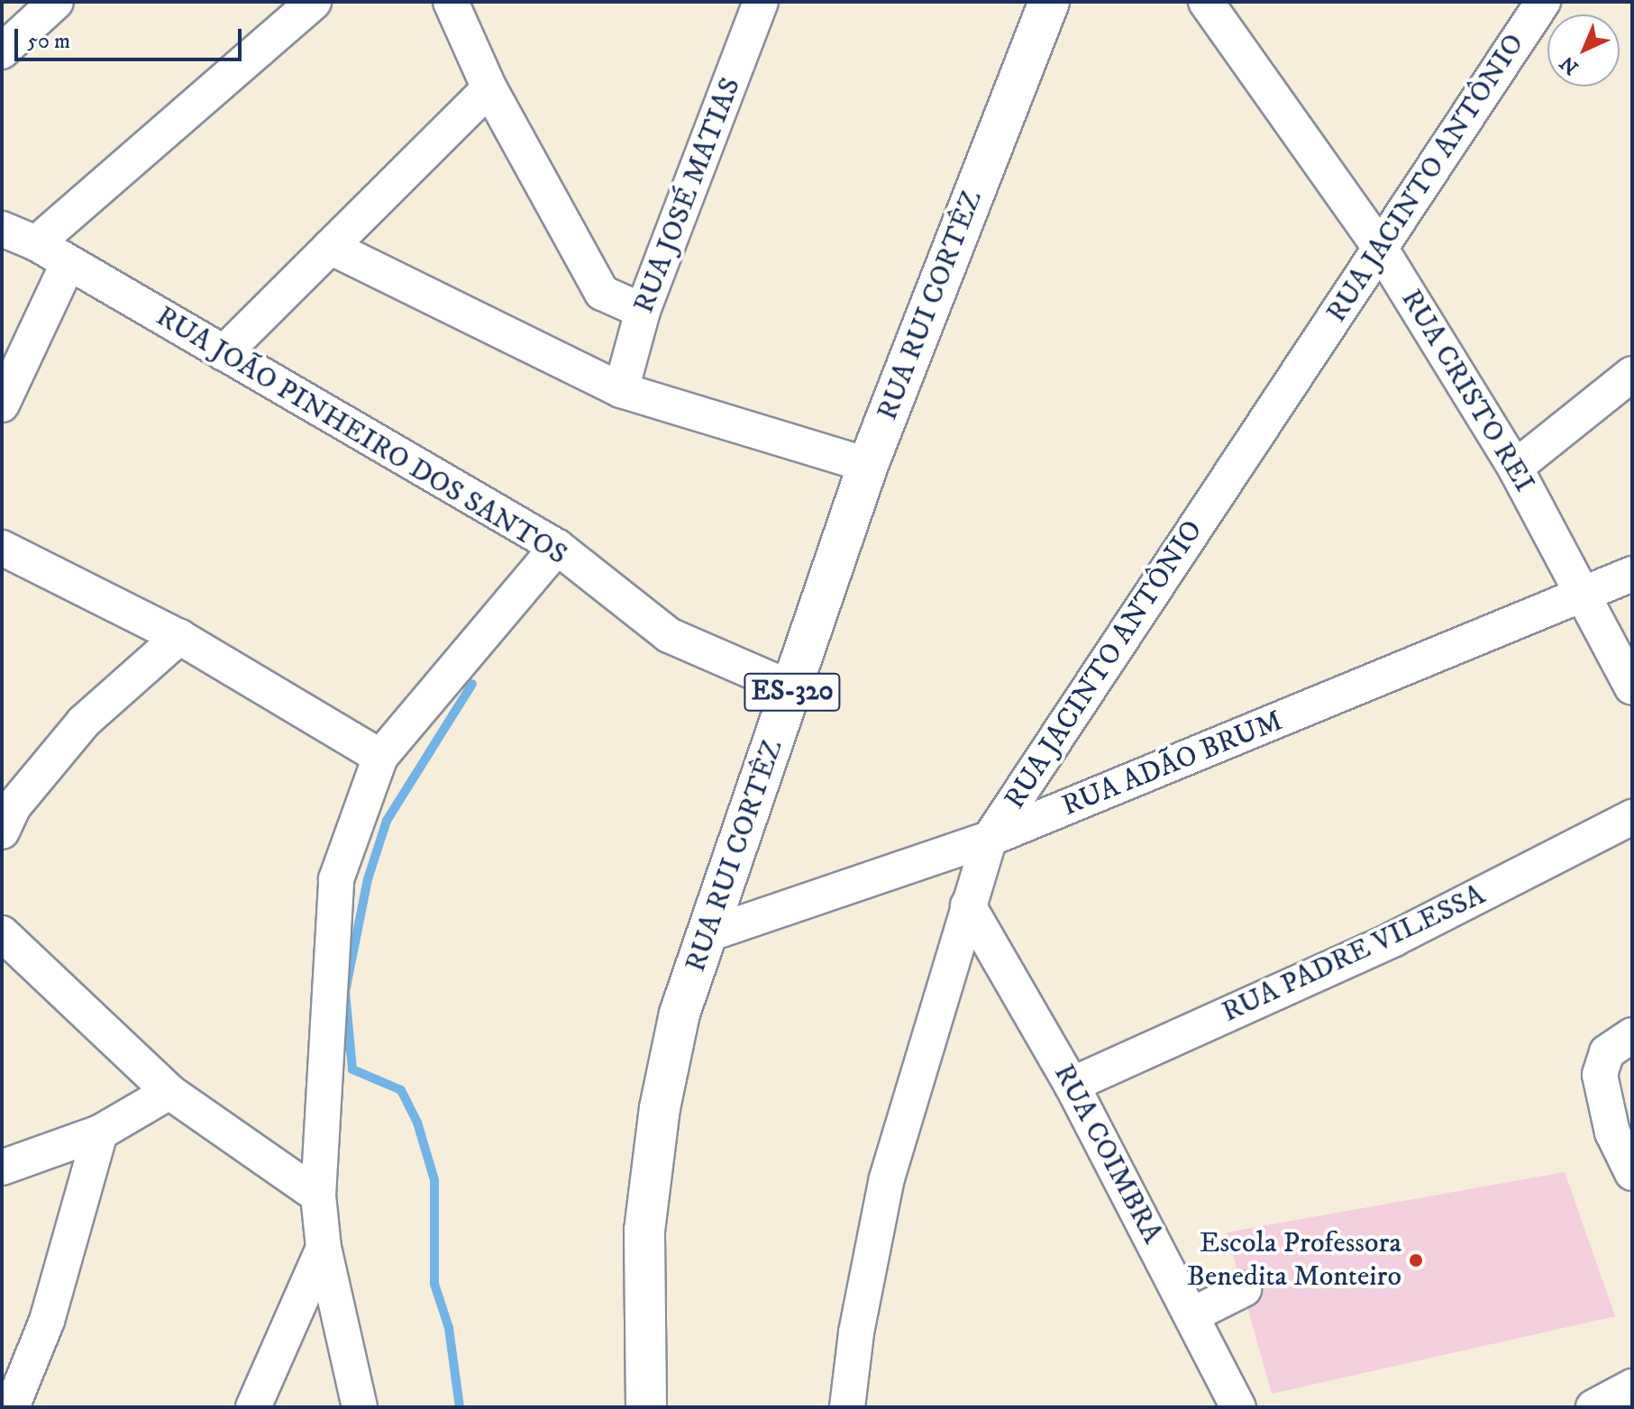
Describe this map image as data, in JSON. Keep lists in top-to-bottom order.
{
  "streets": {
    "main road": ["RUA RUI CORTÊZ", "ES-320"],
    "street": [
      "RUA JACINTO ANTÔNIO",
      "RUA JOSÉ MATIAS",
      "RUA CRISTO REI",
      "RUA JOÃO PINHEIRO DOS SANTOS",
      "RUA ADÃO BRUM",
      "RUA PADRE VILESSA",
      "RUA COIMBRA"
    ]
  },
  "crossings": [
    ["RUA JACINTO ANTÔNIO", "RUA CRISTO REI"],
    ["RUA JACINTO ANTÔNIO", "RUA ADÃO BRUM"],
    ["RUA JACINTO ANTÔNIO", "RUA COIMBRA"],
    ["RUA RUI CORTÊZ", "RUA JOÃO PINHEIRO DOS SANTOS"],
    ["RUA RUI CORTÊZ", "RUA ADÃO BRUM"],
    ["RUA CRISTO REI", "RUA ADÃO BRUM"],
    ["RUA PADRE VILESSA", "RUA COIMBRA"]
  ],
  "places": ["Escola Professora Benedita Monteiro"],
  "scale_bar": "50 m",
  "north": "bottom left"
}
